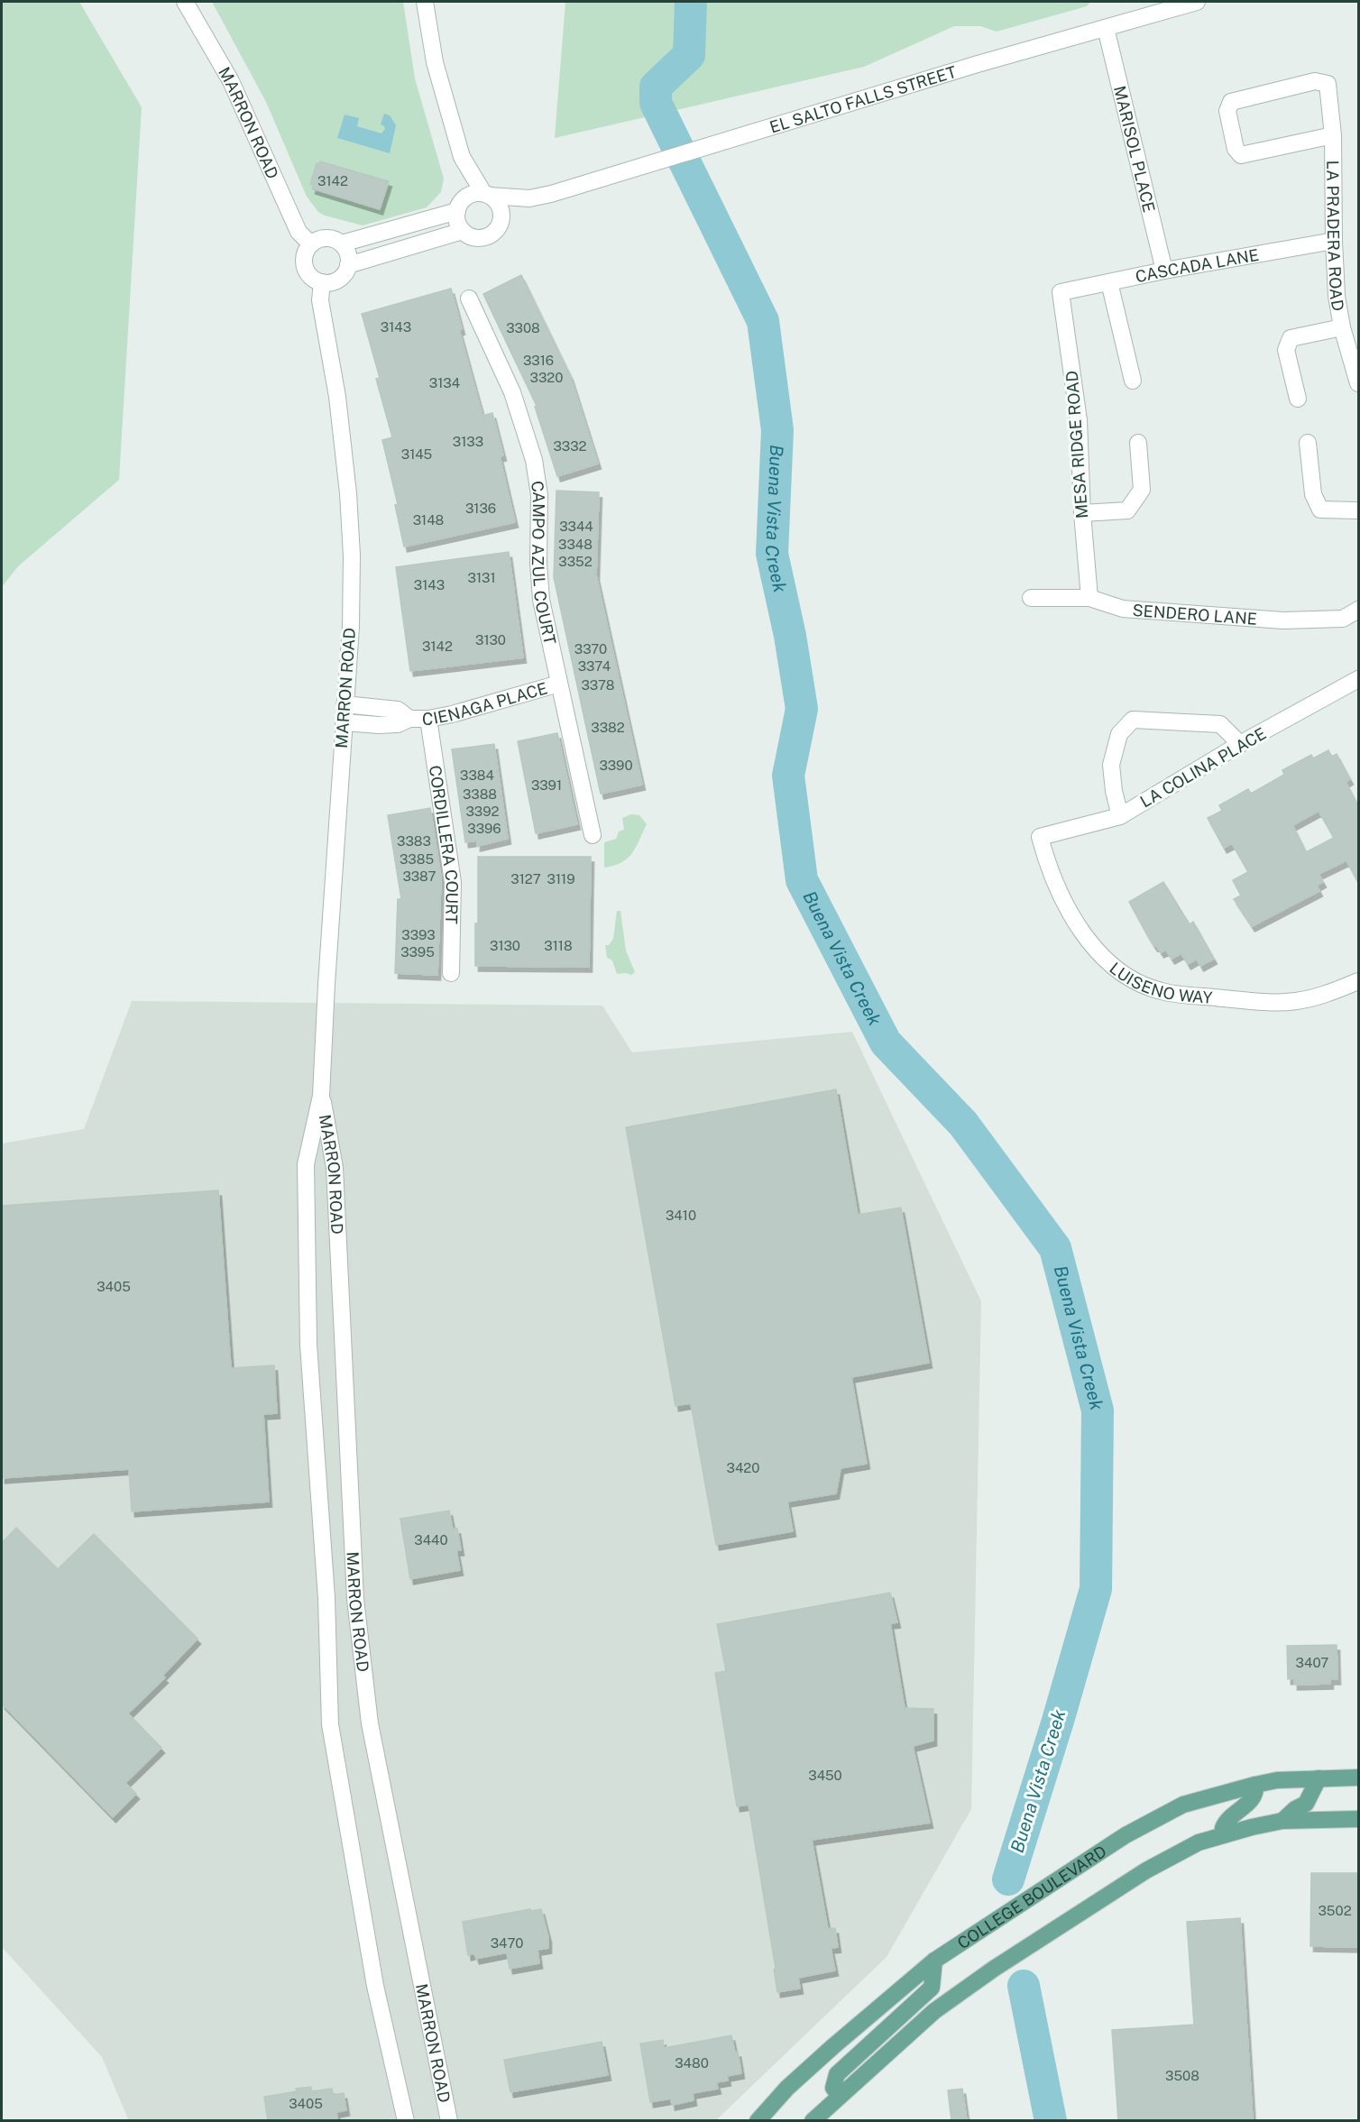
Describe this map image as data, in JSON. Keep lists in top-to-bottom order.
{
  "streets": {
    "main road": ["COLLEGE BOULEVARD"],
    "street": [
      "EL SALTO FALLS STREET",
      "MARRON ROAD",
      "MARISOL PLACE",
      "LA PRADERA ROAD",
      "CASCADA LANE",
      "MESA RIDGE ROAD",
      "CAMPO AZUL COURT",
      "SENDERO LANE",
      "CIENAGA PLACE",
      "LA COLINA PLACE",
      "CORDILLERA COURT",
      "LUISENO WAY"
    ]
  },
  "crossings": [
    ["EL SALTO FALLS STREET", "MARISOL PLACE"],
    ["MARRON ROAD", "CIENAGA PLACE"],
    ["MARISOL PLACE", "CASCADA LANE"],
    ["LA PRADERA ROAD", "CASCADA LANE"],
    ["CASCADA LANE", "MESA RIDGE ROAD"],
    ["MESA RIDGE ROAD", "SENDERO LANE"],
    ["CAMPO AZUL COURT", "CIENAGA PLACE"],
    ["CIENAGA PLACE", "CORDILLERA COURT"],
    ["LA COLINA PLACE", "LUISENO WAY"]
  ],
  "water": ["Buena Vista Creek"],
  "house_numbers": [
    "3142",
    "3143",
    "3308",
    "3316",
    "3320",
    "3134",
    "3133",
    "3332",
    "3145",
    "3136",
    "3148",
    "3344",
    "3348",
    "3352",
    "3131",
    "3143",
    "3130",
    "3142",
    "3370",
    "3374",
    "3378",
    "3382",
    "3390",
    "3384",
    "3391",
    "3388",
    "3392",
    "3396",
    "3383",
    "3385",
    "3387",
    "3127",
    "3119",
    "3393",
    "3130",
    "3118",
    "3395",
    "3410",
    "3405",
    "3420",
    "3440",
    "3407",
    "3450",
    "3502",
    "3470",
    "3480",
    "3508",
    "3405"
  ]
}
